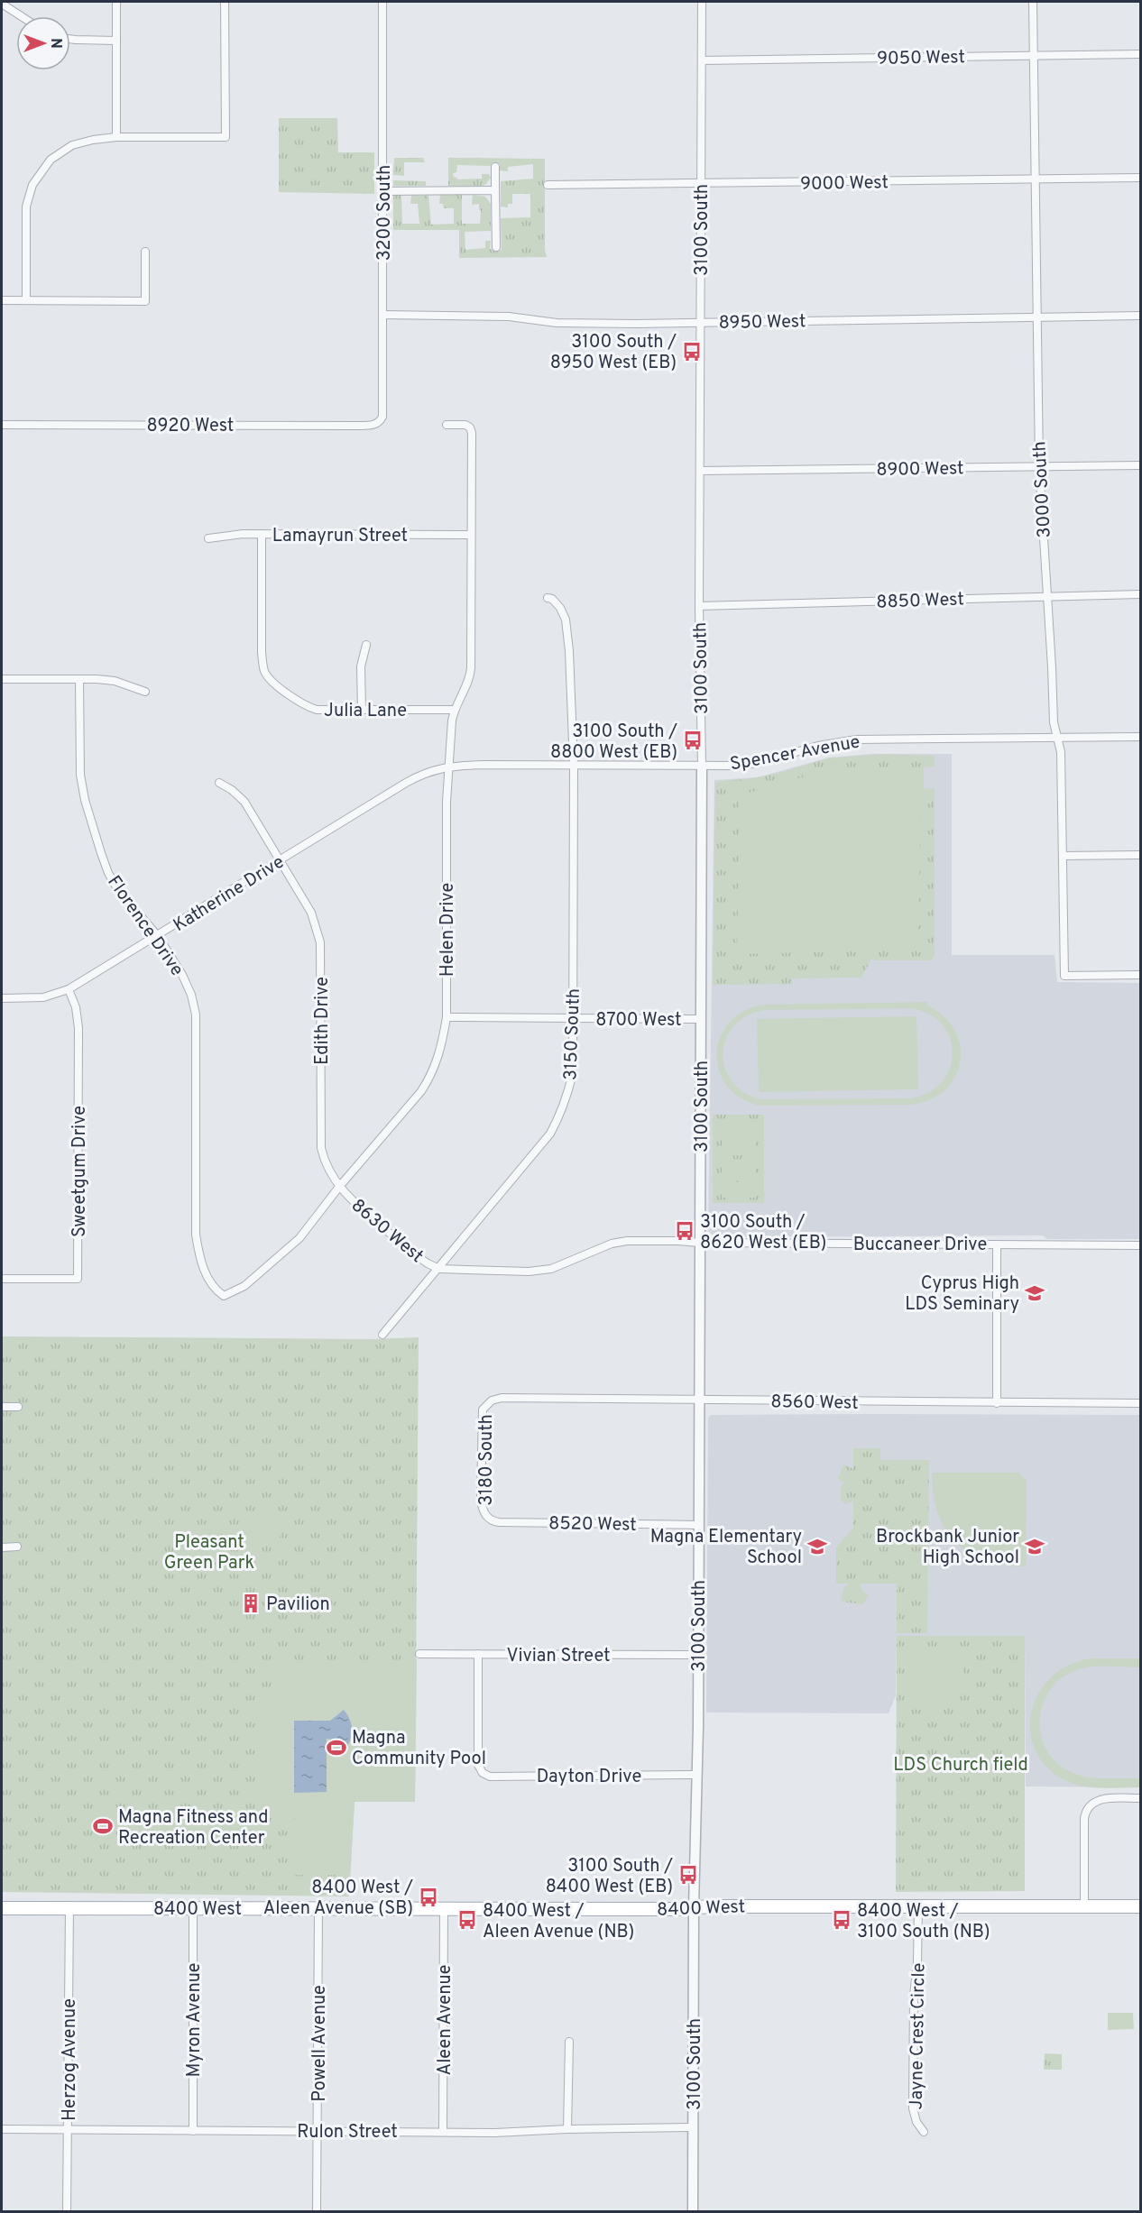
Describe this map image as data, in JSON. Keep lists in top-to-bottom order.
{
  "streets": {
    "main road": ["8400 West"],
    "street": [
      "9050 West",
      "9000 West",
      "3200 South",
      "3100 South",
      "8950 West",
      "8920 West",
      "8900 West",
      "3000 South",
      "Lamayrun Street",
      "8850 West",
      "Julia Lane",
      "Spencer Avenue",
      "Katherine Drive",
      "Florence Drive",
      "Helen Drive",
      "8700 West",
      "Edith Drive",
      "3150 South",
      "Sweetgum Drive",
      "8630 West",
      "Buccaneer Drive",
      "8560 West",
      "3180 South",
      "8520 West",
      "Vivian Street",
      "Dayton Drive",
      "Myron Avenue",
      "Aleen Avenue",
      "Jayne Crest Circle",
      "Powell Avenue",
      "Herzog Avenue",
      "Rulon Street"
    ]
  },
  "crossings": [
    ["9050 West", "3100 South"],
    ["9050 West", "3000 South"],
    ["9000 West", "3100 South"],
    ["9000 West", "3000 South"],
    ["3200 South", "8950 West"],
    ["3200 South", "8920 West"],
    ["3100 South", "8950 West"],
    ["3100 South", "8900 West"],
    ["3100 South", "8850 West"],
    ["3100 South", "Spencer Avenue"],
    ["3100 South", "8700 West"],
    ["3100 South", "Buccaneer Drive"],
    ["3100 South", "8560 West"],
    ["3100 South", "8520 West"],
    ["3100 South", "Vivian Street"],
    ["3100 South", "Dayton Drive"],
    ["3100 South", "8400 West"],
    ["3100 South", "Rulon Street"],
    ["8950 West", "3000 South"],
    ["8900 West", "3000 South"],
    ["3000 South", "8850 West"],
    ["3000 South", "Spencer Avenue"],
    ["Lamayrun Street", "Julia Lane"],
    ["Lamayrun Street", "Helen Drive"],
    ["Julia Lane", "Helen Drive"],
    ["Spencer Avenue", "Katherine Drive"],
    ["Spencer Avenue", "Helen Drive"],
    ["Spencer Avenue", "3150 South"],
    ["Katherine Drive", "Florence Drive"],
    ["Katherine Drive", "Helen Drive"],
    ["Katherine Drive", "Edith Drive"],
    ["Katherine Drive", "Sweetgum Drive"],
    ["Florence Drive", "Helen Drive"],
    ["Helen Drive", "8700 West"],
    ["Helen Drive", "Edith Drive"],
    ["Helen Drive", "8630 West"],
    ["8700 West", "3150 South"],
    ["Edith Drive", "8630 West"],
    ["3150 South", "8630 West"],
    ["3150 South", "Buccaneer Drive"],
    ["8630 West", "Buccaneer Drive"],
    ["8560 West", "3180 South"],
    ["3180 South", "8520 West"],
    ["Vivian Street", "Dayton Drive"],
    ["8400 West", "Myron Avenue"],
    ["8400 West", "Aleen Avenue"],
    ["8400 West", "Jayne Crest Circle"],
    ["8400 West", "Powell Avenue"],
    ["8400 West", "Herzog Avenue"],
    ["Myron Avenue", "Rulon Street"],
    ["Aleen Avenue", "Rulon Street"],
    ["Powell Avenue", "Rulon Street"],
    ["Herzog Avenue", "Rulon Street"]
  ],
  "parks": ["Pleasant Green Park", "LDS Church field"],
  "places": {
    "bus stop": [
      "3100 South / 8950 West (EB)",
      "3100 South / 8800 West (EB)",
      "3100 South / 8620 West (EB)",
      "3100 South / 8400 West (EB)",
      "8400 West / Aleen Avenue (SB)",
      "8400 West / Aleen Avenue (NB)",
      "8400 West / 3100 South (NB)"
    ],
    "school or university": ["Cyprus High LDS Seminary", "Magna Elementary School", "Brockbank Junior High School"],
    "building": ["Pavilion"],
    "sports": ["Magna Community Pool", "Magna Fitness and Recreation Center"]
  },
  "north": "right"
}
